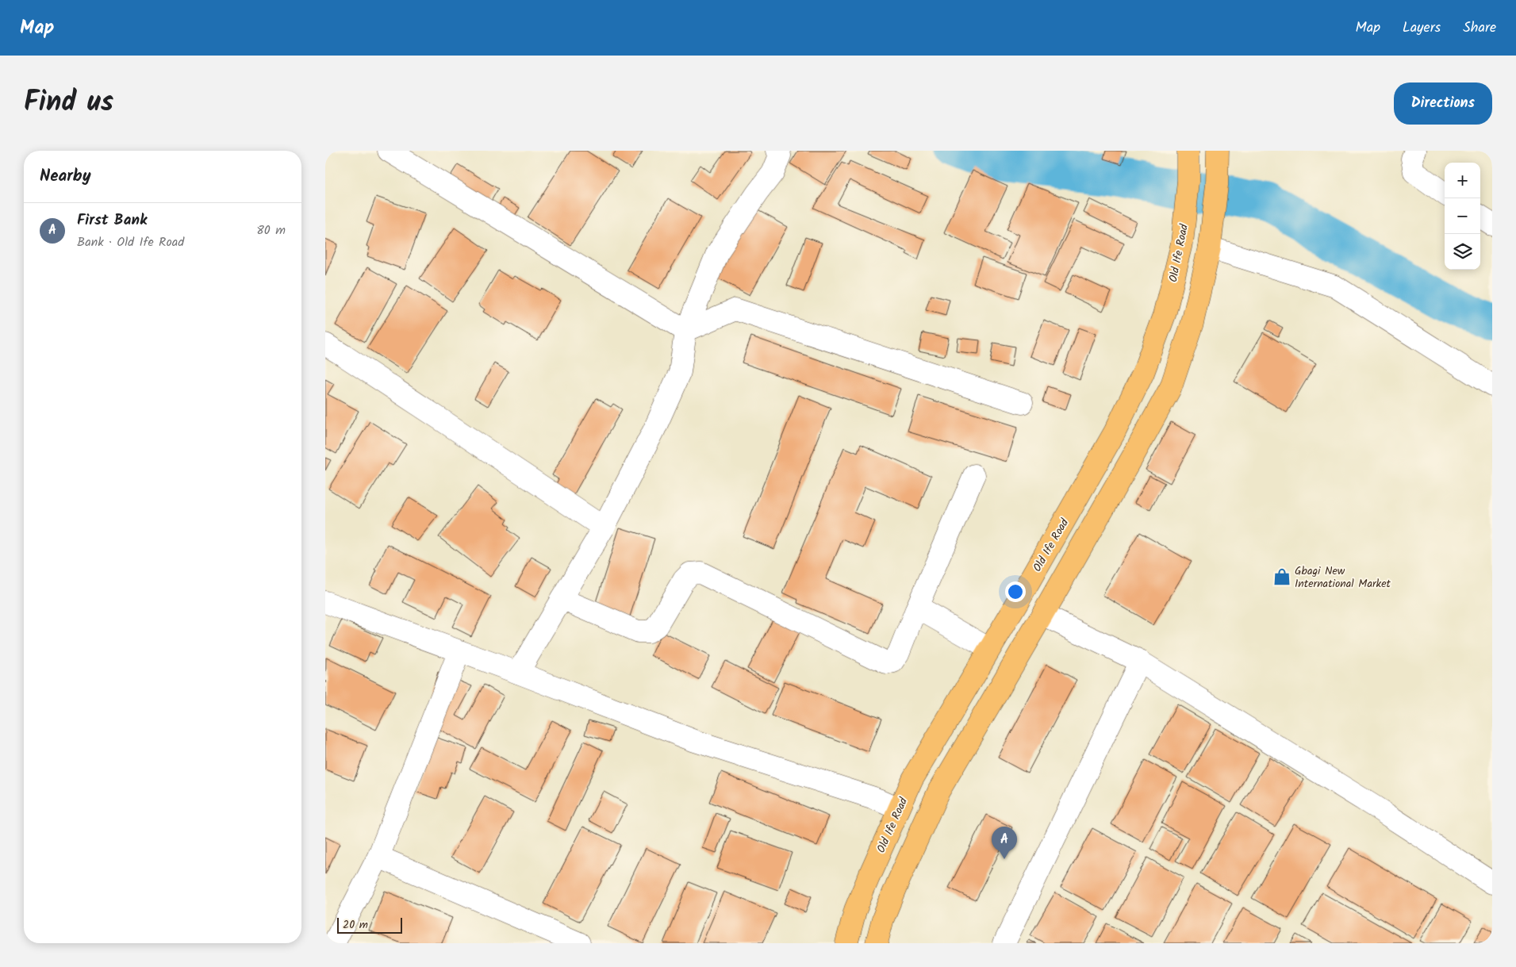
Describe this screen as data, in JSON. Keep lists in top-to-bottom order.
{
  "streets": {
    "main road": ["Old Ife Road"]
  },
  "places": {
    "shop": ["Gbagi New International Market"]
  },
  "scale_bar": "20 m",
  "page": {
    "header": "Map",
    "nav": ["Map", "Layers", "Share"],
    "title": "Find us",
    "buttons": "Directions",
    "heading": "Nearby",
    "map_buttons": ["+", "−"],
    "list": [
      {
        "mark": "A",
        "name": "First Bank",
        "note": "Bank · Old Ife Road",
        "value": "80 m"
      }
    ],
    "pins": "A",
    "scale": "20 m"
  }
}
